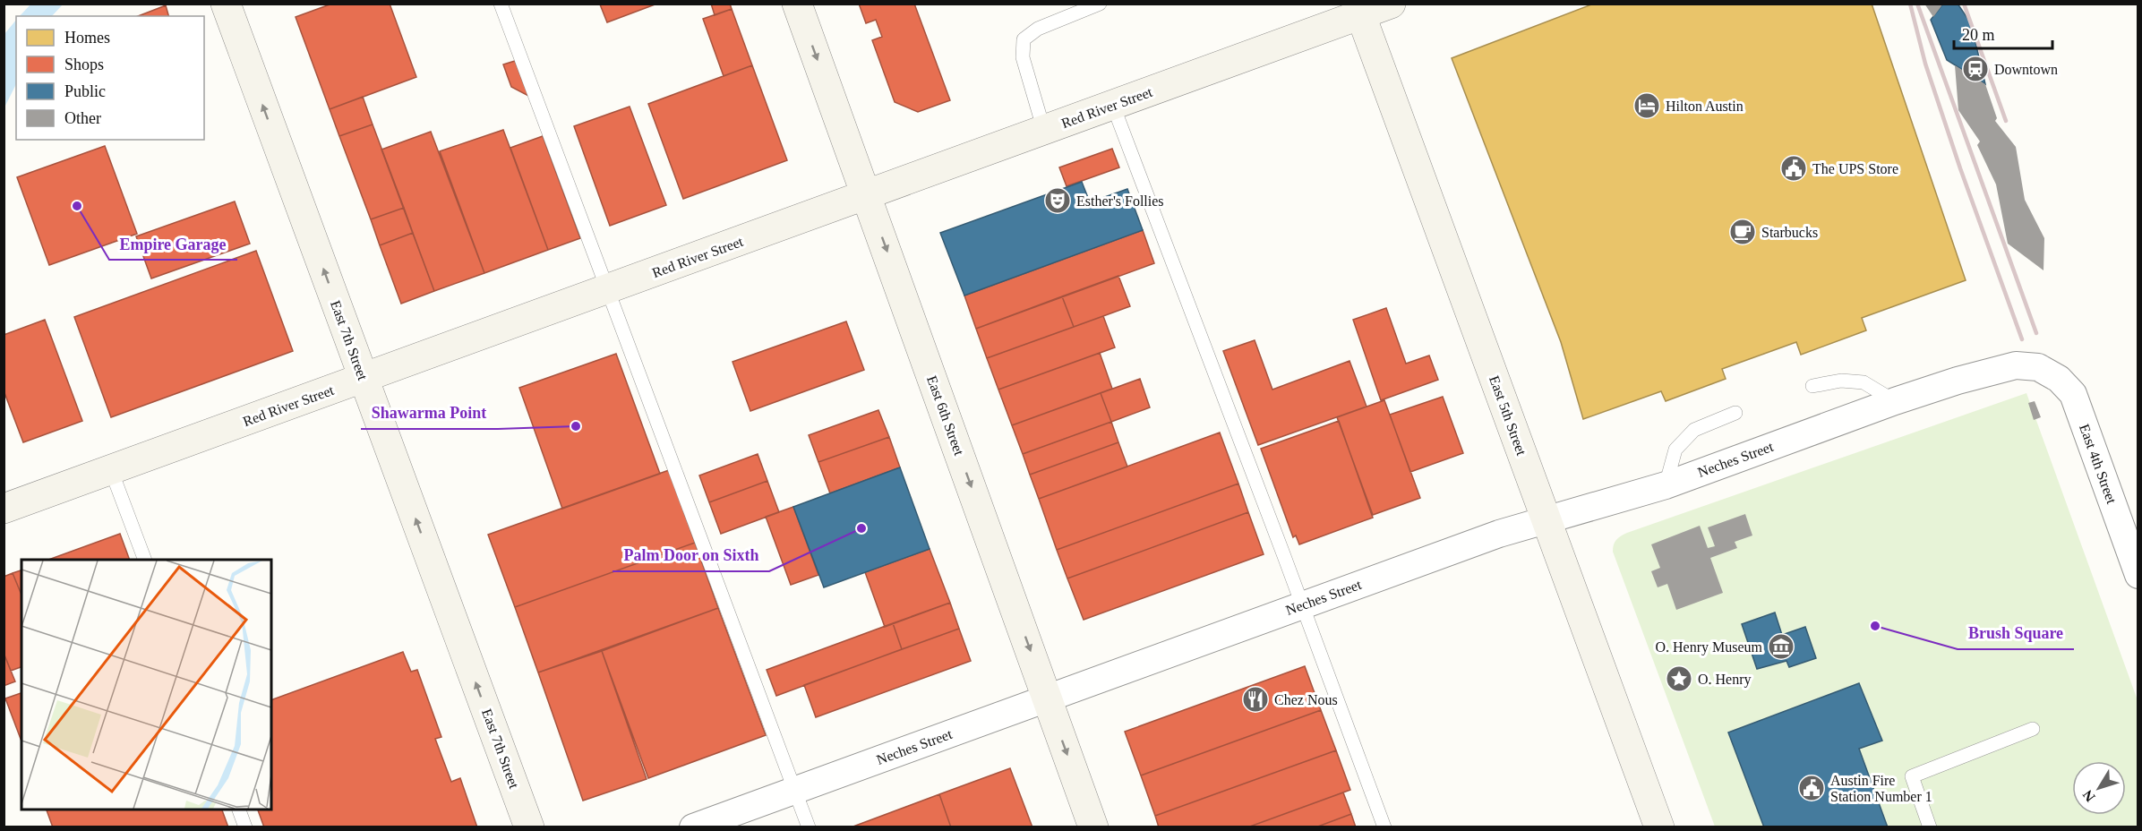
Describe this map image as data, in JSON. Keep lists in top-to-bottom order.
{
  "streets": {
    "main road": [
      "Red River Street",
      "East 7th Street",
      "East 6th Street",
      "East 5th Street"
    ],
    "street": ["Neches Street", "East 4th Street"]
  },
  "crossings": [
    ["Red River Street", "East 7th Street"],
    ["Red River Street", "East 6th Street"],
    ["Red River Street", "East 5th Street"],
    ["East 6th Street", "Neches Street"],
    ["East 5th Street", "Neches Street"],
    ["Neches Street", "East 4th Street"]
  ],
  "one_way": ["East 7th Street", "East 6th Street"],
  "places": {
    "station": ["Downtown"],
    "hotel": ["Hilton Austin"],
    "public building": ["The UPS Store", "Austin Fire Station Number 1"],
    "theatre": ["Esther's Follies"],
    "other": [
      "Empire Garage",
      "Shawarma Point",
      "Palm Door on Sixth",
      "Brush Square"
    ],
    "cafe": ["Starbucks"],
    "museum": ["O. Henry Museum"],
    "place": ["O. Henry"],
    "restaurant": ["Chez Nous"]
  },
  "legend": [
    "Homes",
    "Shops",
    "Public",
    "Other"
  ],
  "scale_bar": "20 m",
  "north": "bottom left"
}
